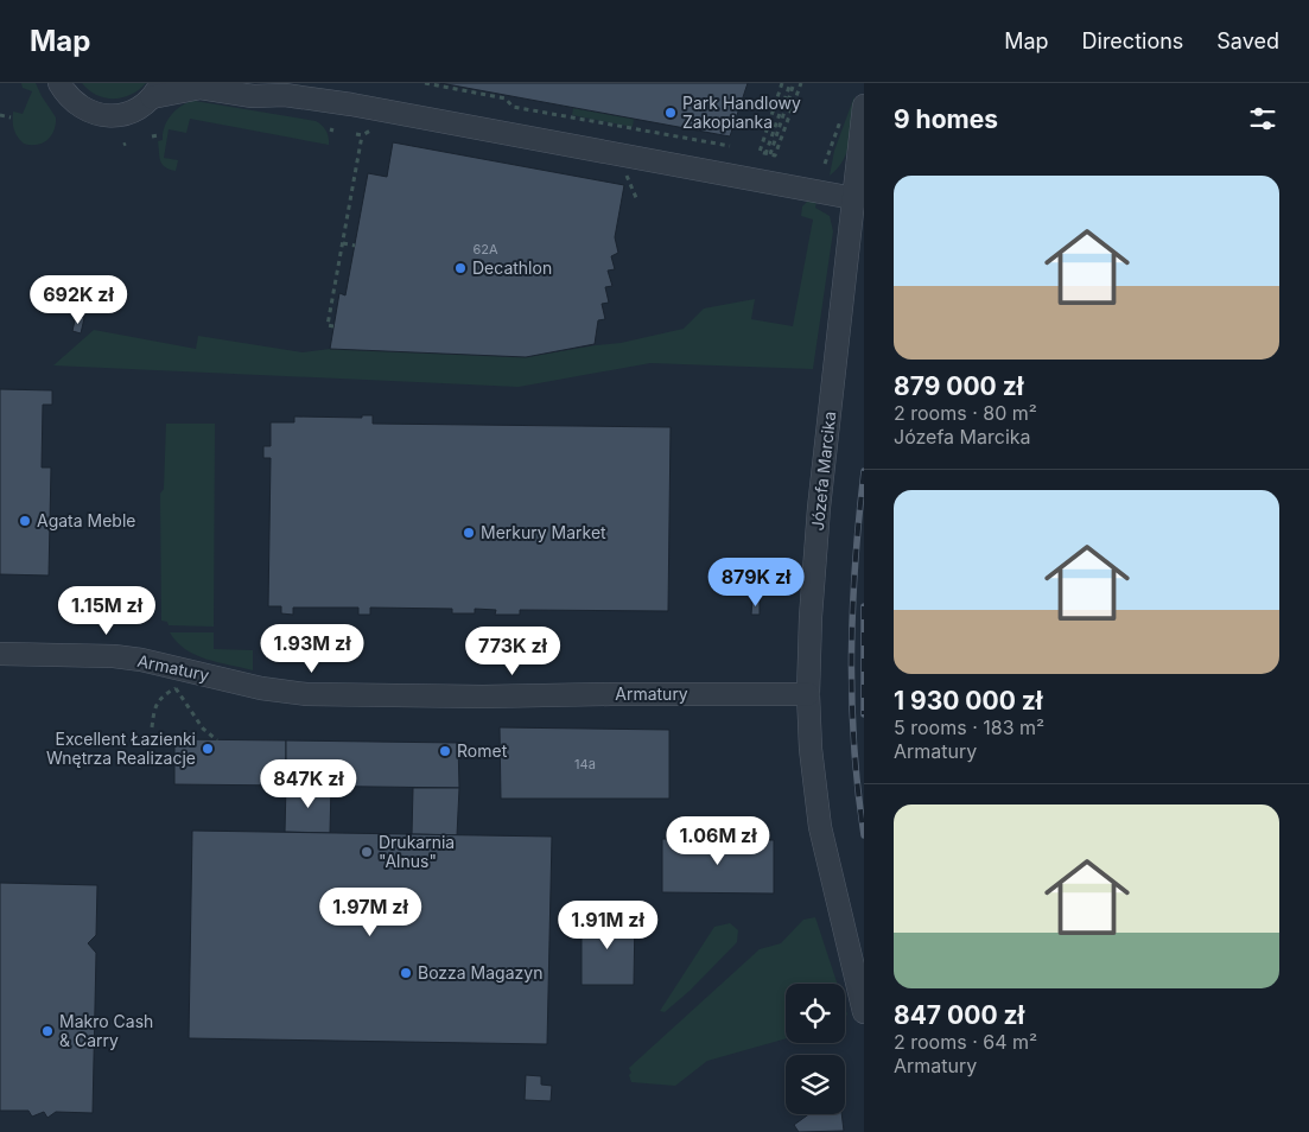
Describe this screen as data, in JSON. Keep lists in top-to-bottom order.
{
  "streets": {
    "street": ["Józefa Marcika", "Armatury"]
  },
  "crossings": [
    ["Józefa Marcika", "Armatury"]
  ],
  "places": [
    "Park Handlowy Zakopianka",
    "Decathlon",
    "Agata Meble",
    "Merkury Market",
    "Excellent Łazienki Wnętrza Realizacje",
    "Romet",
    "Drukarnia \"Alnus\"",
    "Bozza Magazyn",
    "Makro Cash & Carry"
  ],
  "house_numbers": ["62A", "14a"],
  "page": {
    "header": "Map",
    "nav": ["Map", "Directions", "Saved"],
    "heading": "9 homes",
    "list": [
      {
        "name": "879 000 zł",
        "note": "2 rooms · 80 m² · Józefa Marcika"
      },
      {
        "name": "1 930 000 zł",
        "note": "5 rooms · 183 m² · Armatury"
      },
      {
        "name": "847 000 zł",
        "note": "2 rooms · 64 m² · Armatury"
      }
    ],
    "price": [
      "692K zł",
      "879K zł",
      "1.15M zł",
      "1.93M zł",
      "773K zł",
      "847K zł",
      "1.06M zł",
      "1.97M zł",
      "1.91M zł"
    ]
  }
}
